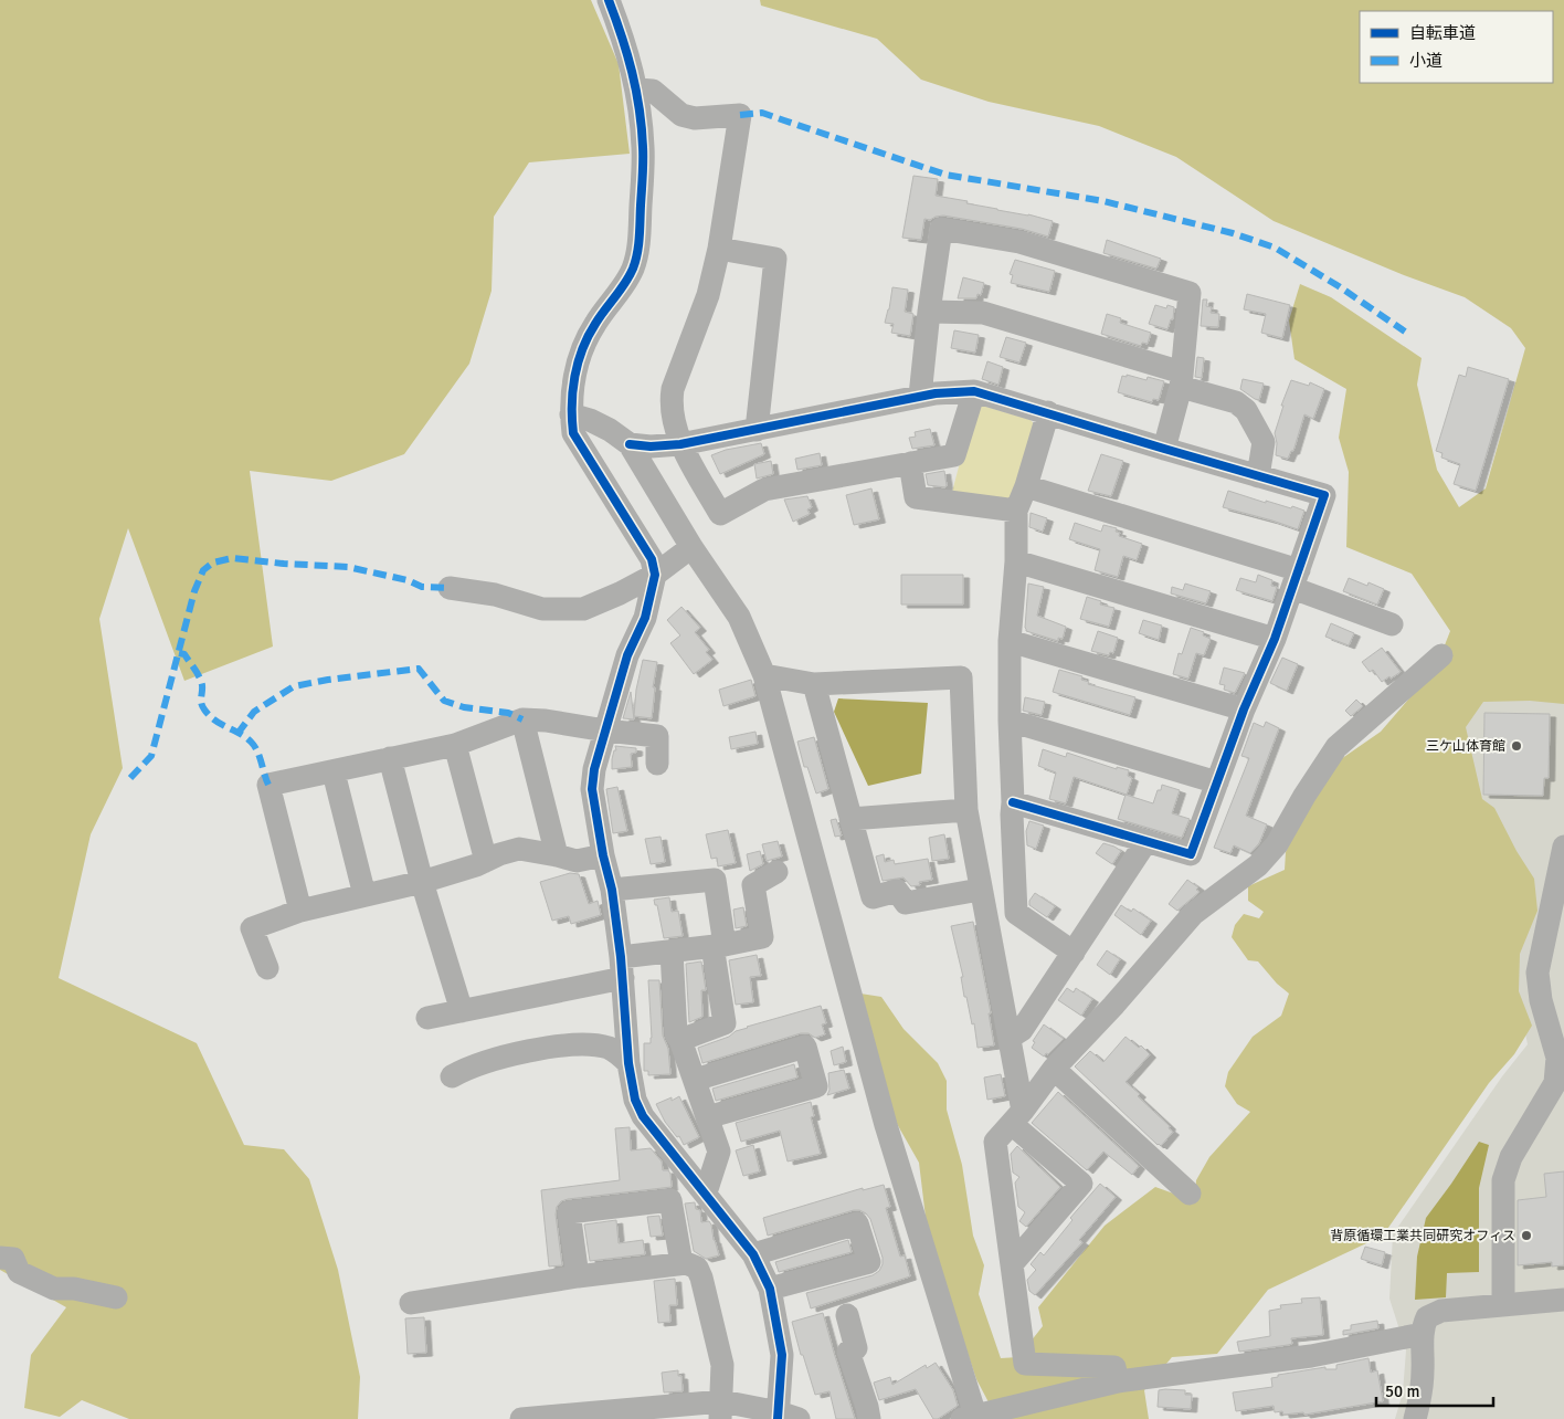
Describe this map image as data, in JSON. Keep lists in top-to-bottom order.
{
  "places": ["三ケ山体育館", "背原循環工業共同研究オフィス"],
  "legend": ["自転車道", "小道"],
  "scale_bar": "50 m"
}
